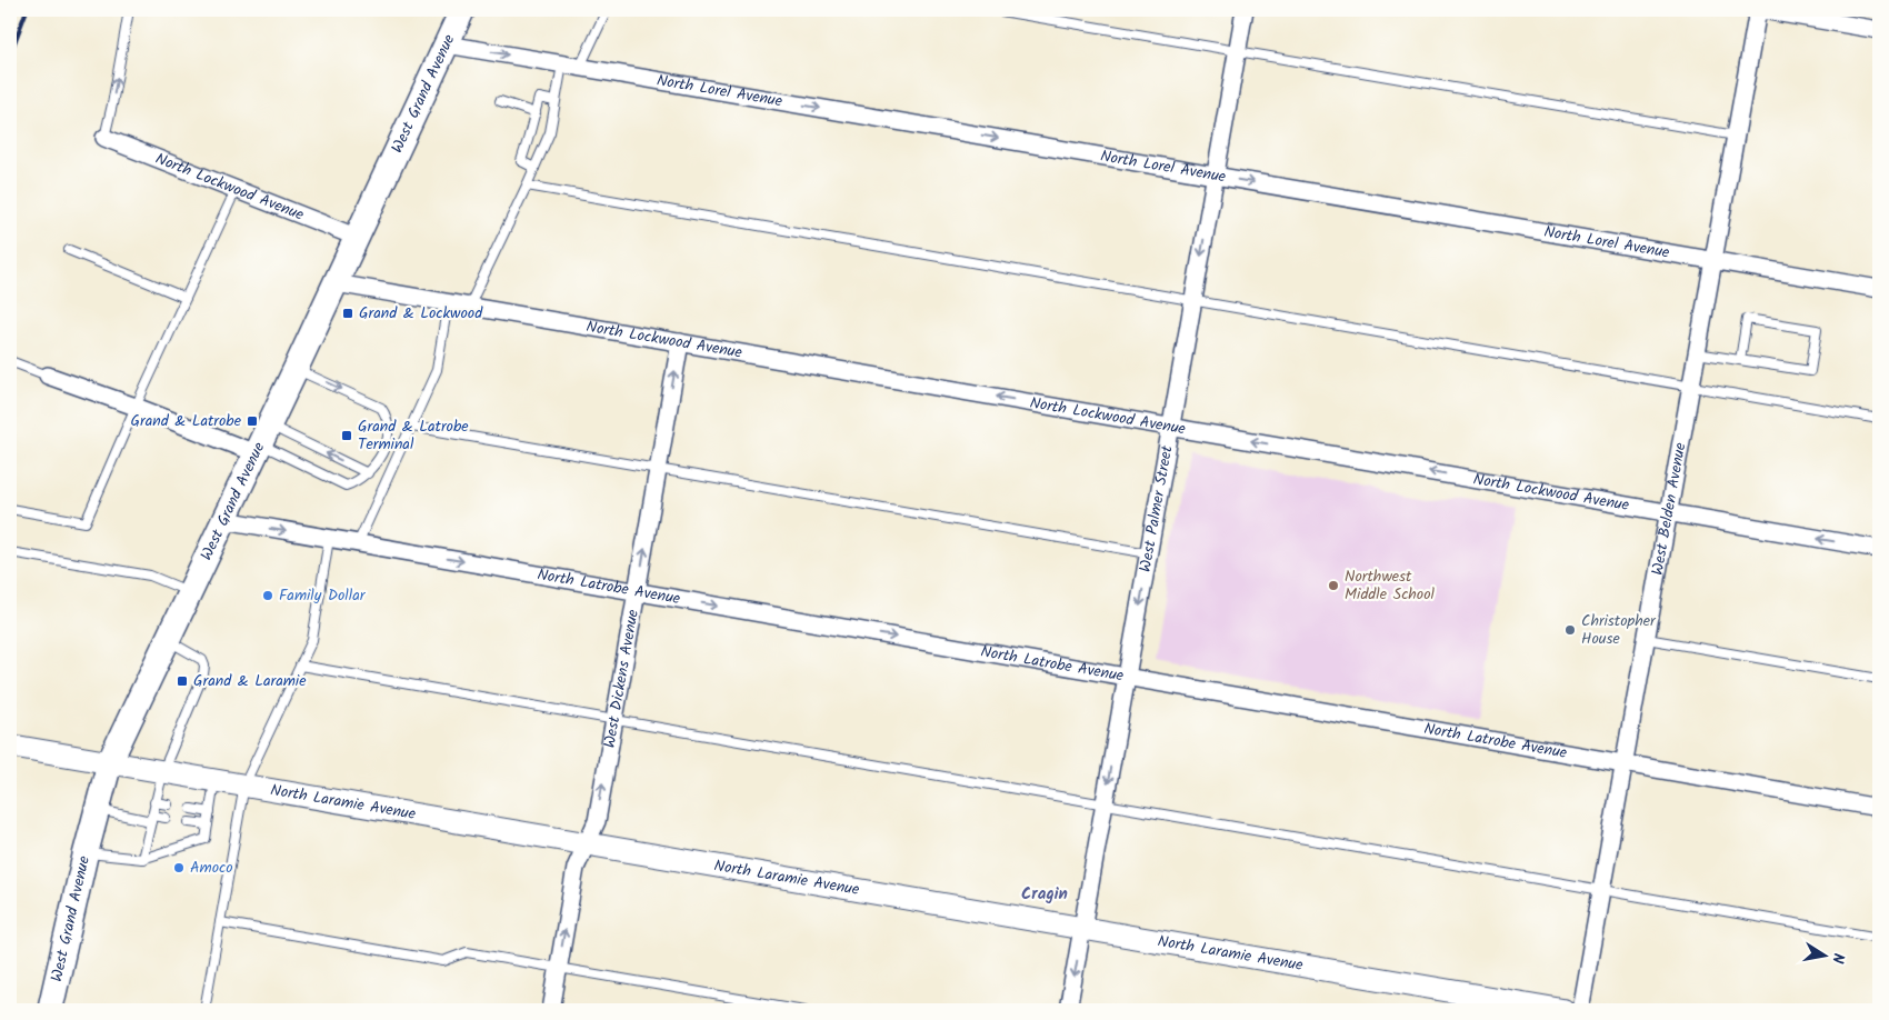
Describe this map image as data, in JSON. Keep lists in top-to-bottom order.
{
  "streets": {
    "main road": ["West Grand Avenue"],
    "street": [
      "North Lorel Avenue",
      "North Lockwood Avenue",
      "West Palmer Street",
      "West Belden Avenue",
      "North Latrobe Avenue",
      "West Dickens Avenue",
      "North Laramie Avenue"
    ]
  },
  "crossings": [
    ["North Lorel Avenue", "West Grand Avenue"],
    ["North Lorel Avenue", "West Palmer Street"],
    ["North Lorel Avenue", "West Belden Avenue"],
    ["West Grand Avenue", "North Lockwood Avenue"],
    ["West Grand Avenue", "North Latrobe Avenue"],
    ["West Grand Avenue", "North Laramie Avenue"],
    ["North Lockwood Avenue", "West Palmer Street"],
    ["North Lockwood Avenue", "West Belden Avenue"],
    ["North Lockwood Avenue", "West Dickens Avenue"],
    ["West Palmer Street", "North Latrobe Avenue"],
    ["West Palmer Street", "North Laramie Avenue"],
    ["West Belden Avenue", "North Latrobe Avenue"],
    ["North Latrobe Avenue", "West Dickens Avenue"],
    ["West Dickens Avenue", "North Laramie Avenue"]
  ],
  "one_way": [
    "North Lorel Avenue",
    "North Lockwood Avenue",
    "West Palmer Street",
    "North Latrobe Avenue",
    "West Dickens Avenue"
  ],
  "districts": ["Cragin"],
  "places": {
    "transit": [
      "Grand & Lockwood",
      "Grand & Latrobe",
      "Grand & Latrobe Terminal",
      "Grand & Laramie"
    ],
    "other": [
      "Northwest Middle School",
      "Family Dollar",
      "Christopher House",
      "Amoco"
    ]
  },
  "north": "right"
}
